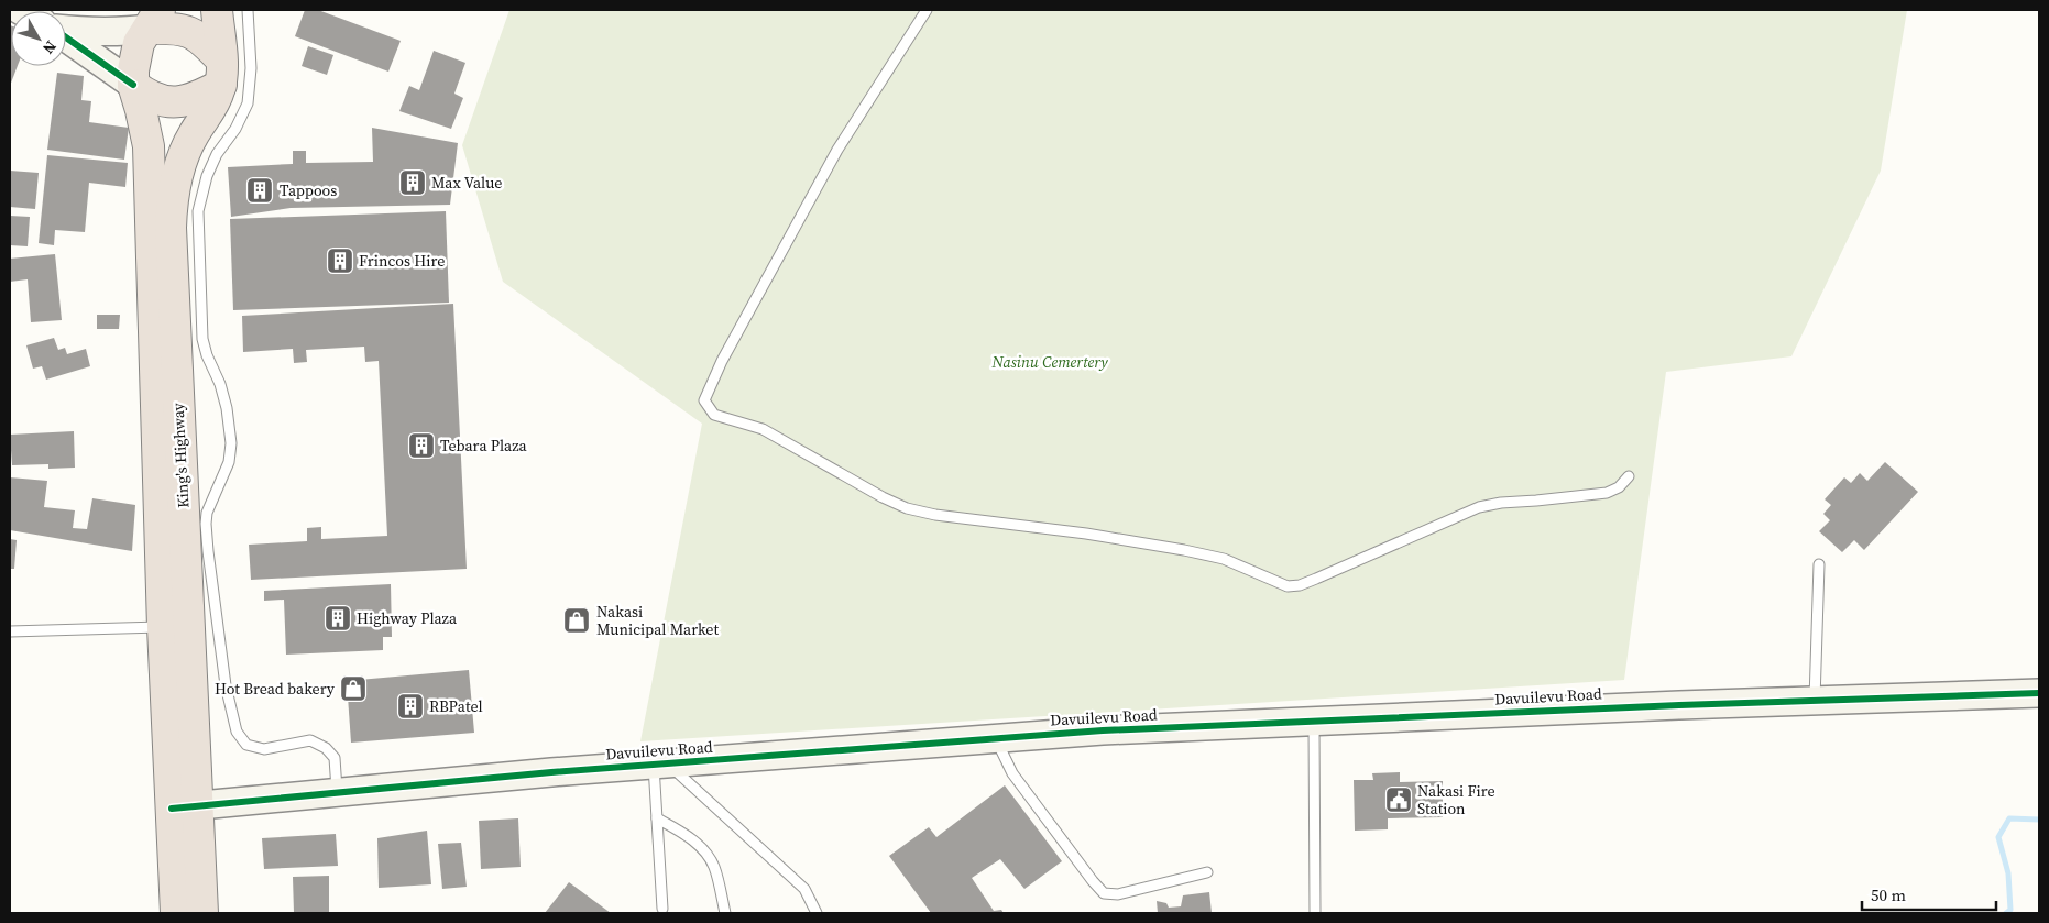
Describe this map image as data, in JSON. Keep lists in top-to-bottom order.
{
  "streets": {
    "highway": ["King's Highway"],
    "street": ["Davuilevu Road"]
  },
  "crossings": [
    ["King's Highway", "Davuilevu Road"]
  ],
  "parks": ["Nasinu Cemertery"],
  "places": {
    "building": [
      "Max Value",
      "Tappoos",
      "Frincos Hire",
      "Tebara Plaza",
      "Highway Plaza",
      "RBPatel"
    ],
    "shop": ["Nakasi Municipal Market", "Hot Bread bakery"],
    "public building": ["Nakasi Fire Station"]
  },
  "scale_bar": "50 m",
  "north": "bottom right"
}
